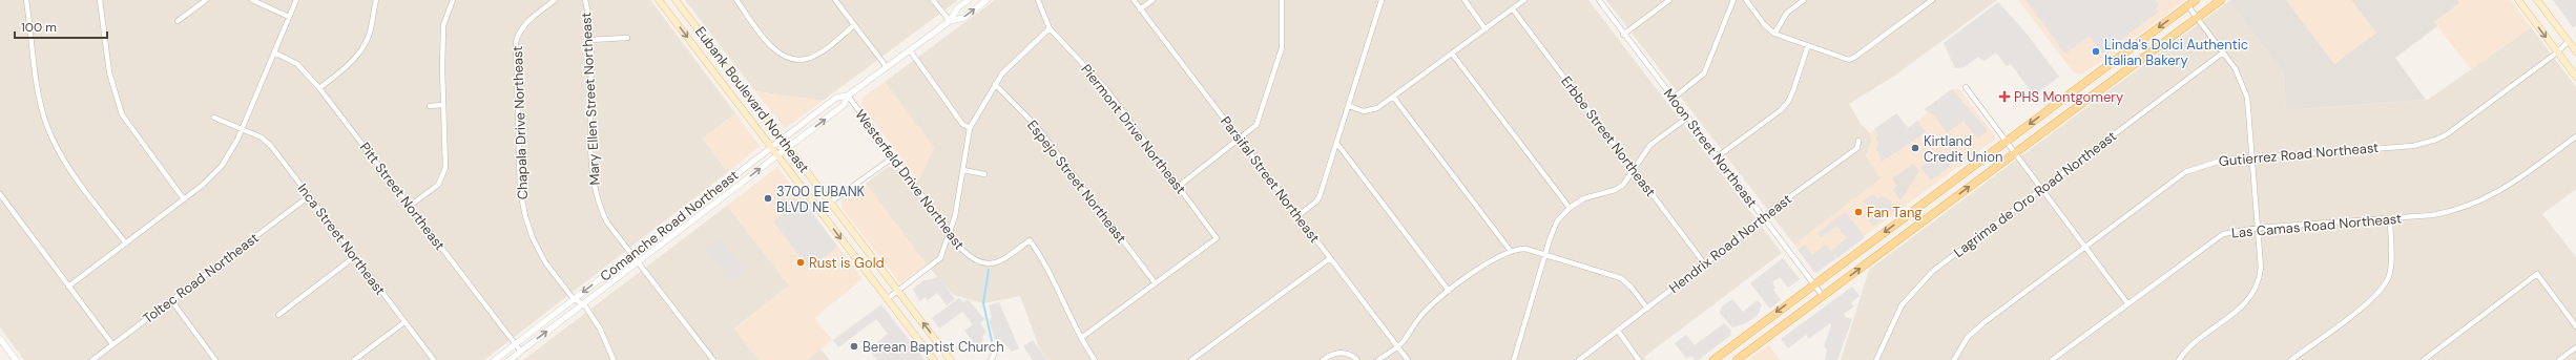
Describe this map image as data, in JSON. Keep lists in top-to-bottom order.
{
  "streets": {
    "main road": ["Eubank Boulevard Northeast"],
    "street": [
      "Mary Ellen Street Northeast",
      "Chapala Drive Northeast",
      "Piermont Drive Northeast",
      "Erbbe Street Northeast",
      "Moon Street Northeast",
      "Gutierrez Road Northeast",
      "Westerfeld Drive Northeast",
      "Parsifal Street Northeast",
      "Espejo Street Northeast",
      "Lagrima de Oro Road Northeast",
      "Pitt Street Northeast",
      "Comanche Road Northeast",
      "Las Camas Road Northeast",
      "Inca Street Northeast",
      "Hendrix Road Northeast",
      "Toltec Road Northeast"
    ]
  },
  "crossings": [
    ["Mary Ellen Street Northeast", "Comanche Road Northeast"],
    ["Eubank Boulevard Northeast", "Comanche Road Northeast"],
    ["Chapala Drive Northeast", "Comanche Road Northeast"],
    ["Piermont Drive Northeast", "Espejo Street Northeast"],
    ["Erbbe Street Northeast", "Hendrix Road Northeast"],
    ["Moon Street Northeast", "Hendrix Road Northeast"],
    ["Westerfeld Drive Northeast", "Comanche Road Northeast"],
    ["Pitt Street Northeast", "Comanche Road Northeast"],
    ["Inca Street Northeast", "Toltec Road Northeast"]
  ],
  "places": {
    "other": [
      "Linda's Dolci Authentic Italian Bakery",
      "Kirtland Credit Union",
      "3700 EUBANK BLVD NE",
      "Fan Tang",
      "Rust is Gold",
      "Berean Baptist Church"
    ],
    "health": ["PHS Montgomery"]
  },
  "scale_bar": "100 m"
}
